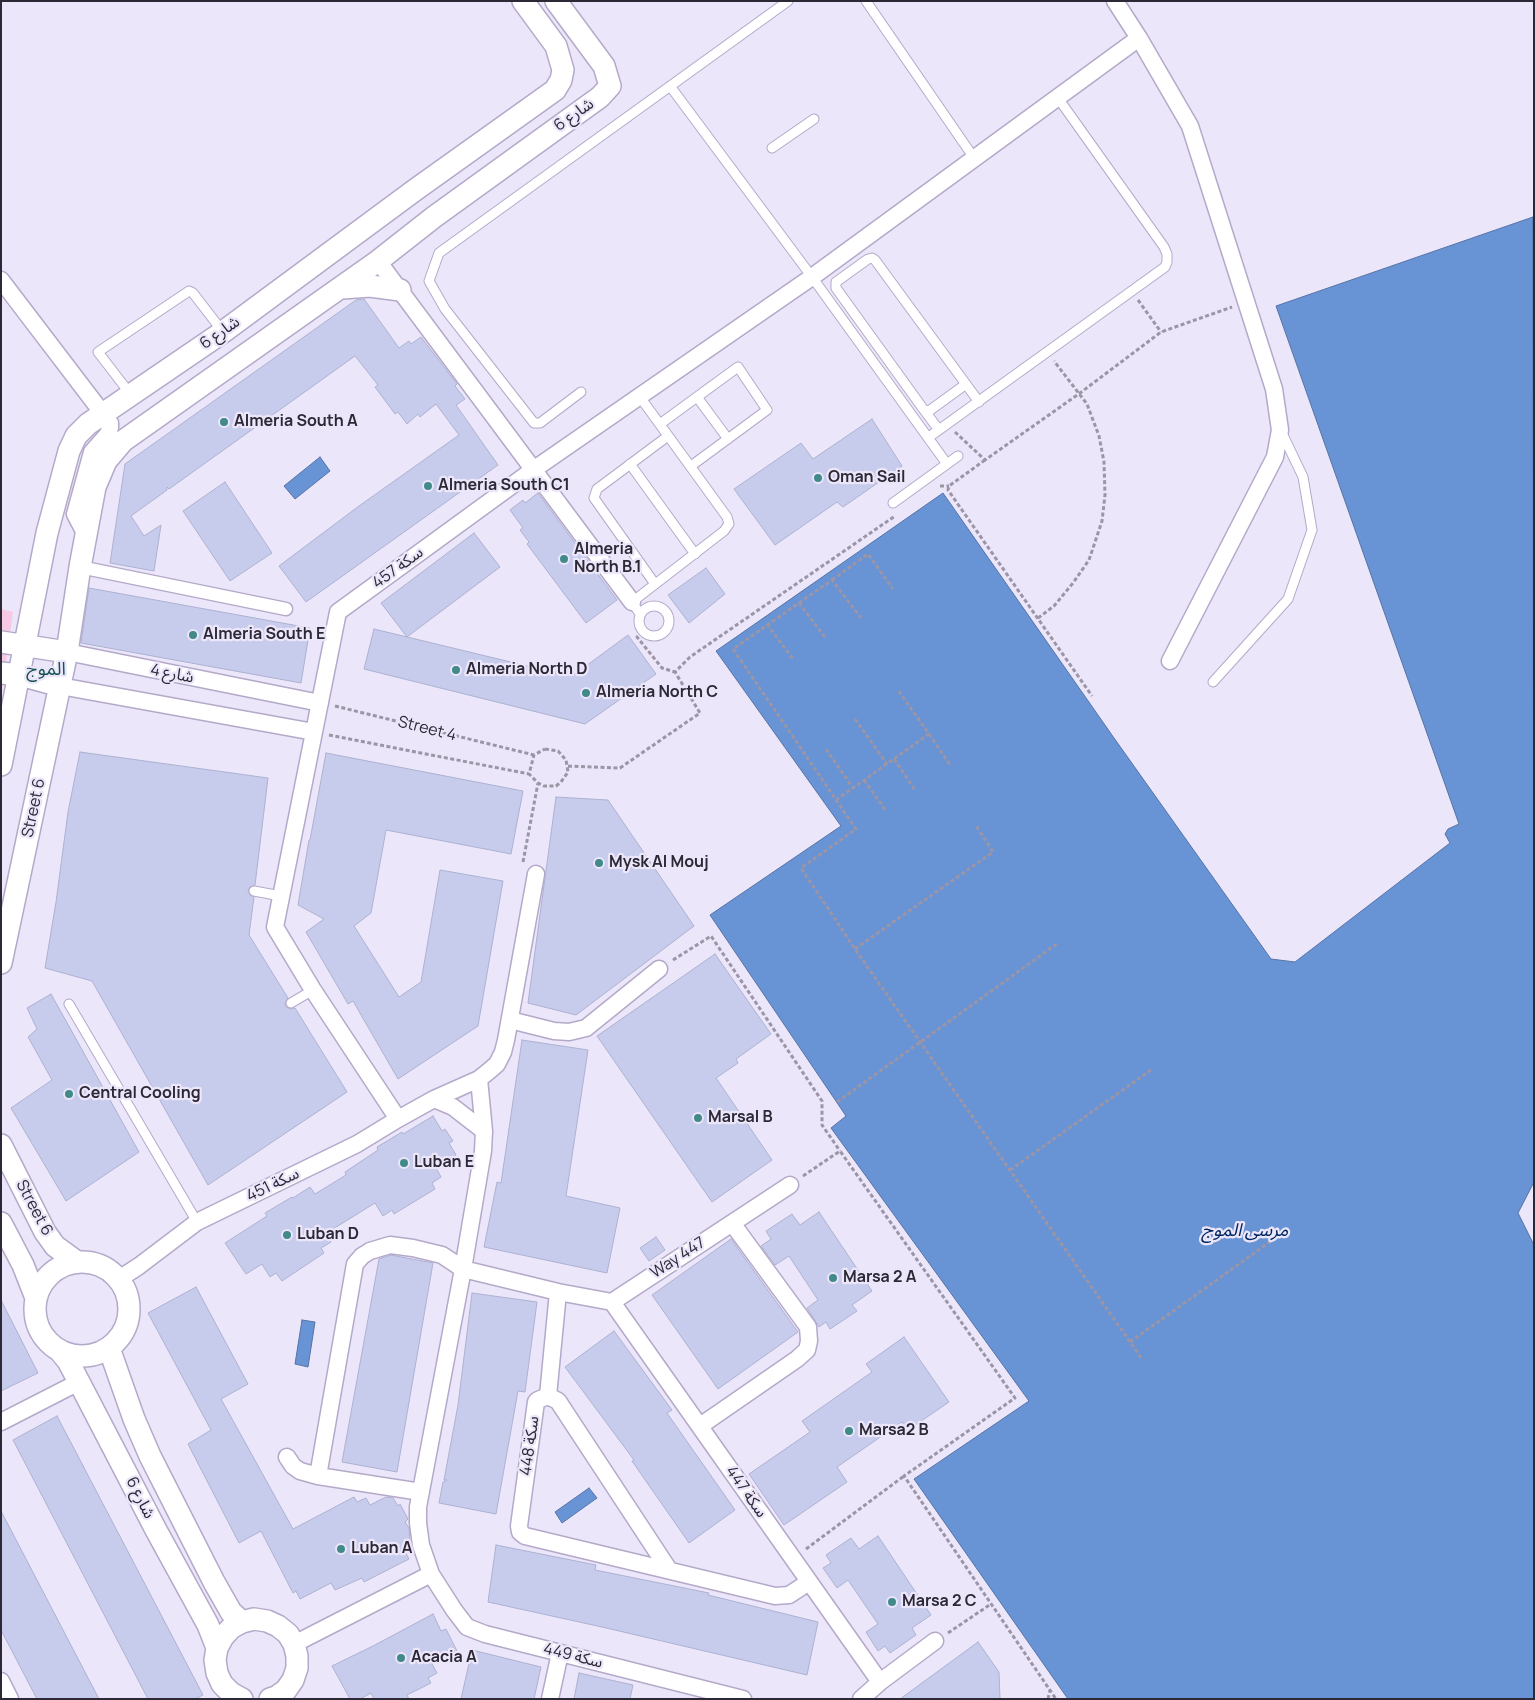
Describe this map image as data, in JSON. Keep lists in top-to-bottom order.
{
  "streets": {
    "street": [
      "شارع 6",
      "سكة 457",
      "شارع 4",
      "Street 6",
      "سكة 451",
      "Way 447",
      "سكة 448",
      "سكة 447",
      "سكة 449"
    ],
    "path": ["Street 4"]
  },
  "crossings": [
    ["شارع 6", "شارع 4"],
    ["شارع 6", "Street 6"],
    ["شارع 6", "سكة 451"],
    ["سكة 457", "شارع 4"],
    ["سكة 457", "Street 4"],
    ["سكة 457", "سكة 451"],
    ["شارع 4", "Street 4"],
    ["شارع 4", "Street 6"],
    ["Street 6", "سكة 451"],
    ["سكة 451", "سكة 449"],
    ["Way 447", "سكة 447"],
    ["سكة 448", "سكة 447"]
  ],
  "districts": ["الموج"],
  "water": ["مرسى الموج"],
  "places": [
    "Almeria South A",
    "Oman Sail",
    "Almeria South C1",
    "Almeria North B.1",
    "Almeria South E",
    "Almeria North D",
    "Almeria North C",
    "Mysk Al Mouj",
    "Central Cooling",
    "Marsal B",
    "Luban E",
    "Luban D",
    "Marsa 2 A",
    "Marsa2 B",
    "Luban A",
    "Marsa 2 C",
    "Acacia A"
  ]
}
